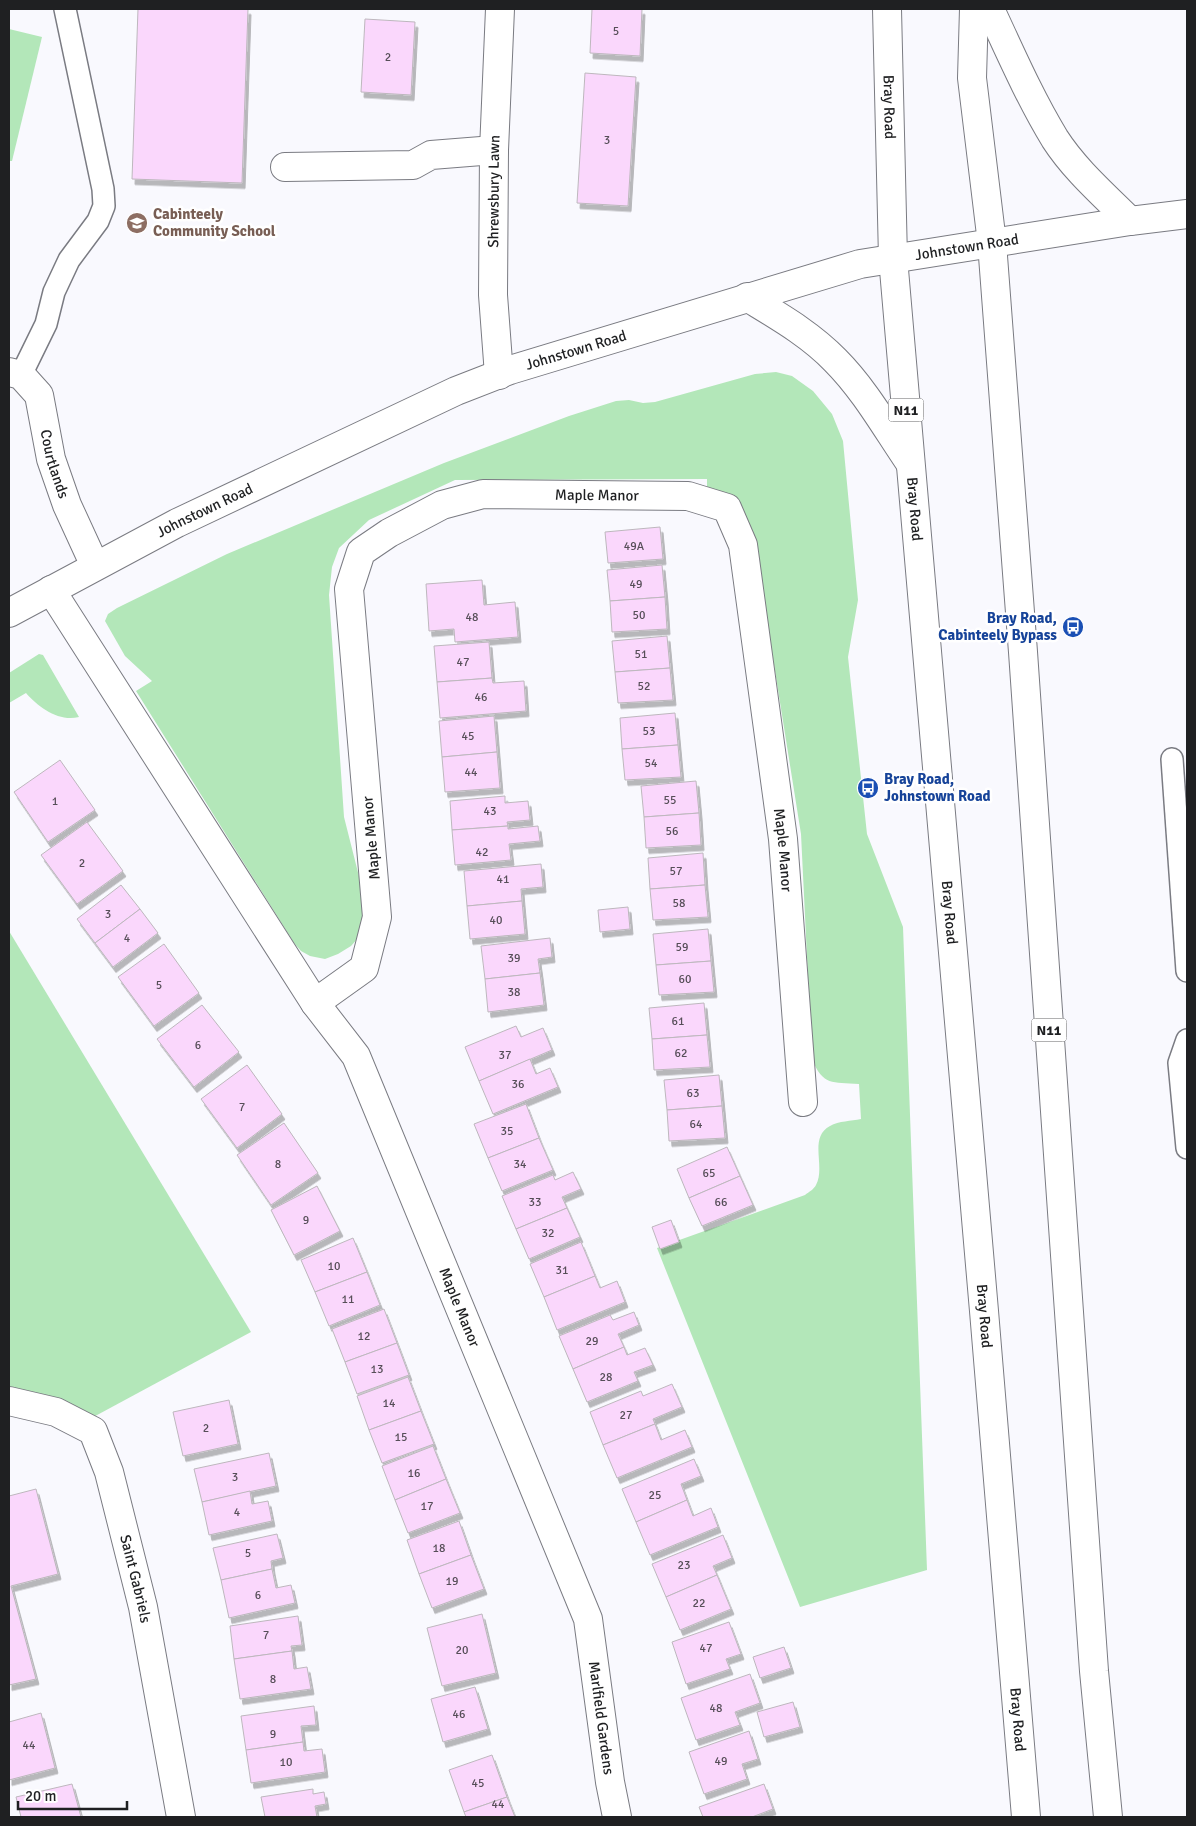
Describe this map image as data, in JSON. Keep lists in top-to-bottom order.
{
  "streets": {
    "main road": [
      "Bray Road",
      "Shrewsbury Lawn",
      "Johnstown Road",
      "N11",
      "Courtlands",
      "Maple Manor",
      "Saint Gabriels",
      "Marlfield Gardens"
    ]
  },
  "crossings": [
    ["Bray Road", "Johnstown Road"],
    ["Shrewsbury Lawn", "Johnstown Road"],
    ["Johnstown Road", "N11"],
    ["Johnstown Road", "Courtlands"],
    ["Johnstown Road", "Maple Manor"],
    ["Maple Manor", "Marlfield Gardens"]
  ],
  "places": {
    "school or university": ["Cabinteely Community School"],
    "bus stop": ["Bray Road, Cabinteely Bypass", "Bray Road, Johnstown Road"]
  },
  "house_numbers": [
    "5",
    "2",
    "3",
    "49A",
    "49",
    "50",
    "48",
    "51",
    "47",
    "52",
    "46",
    "53",
    "45",
    "54",
    "44",
    "55",
    "1",
    "43",
    "56",
    "42",
    "2",
    "57",
    "41",
    "58",
    "3",
    "40",
    "4",
    "59",
    "39",
    "60",
    "5",
    "38",
    "61",
    "6",
    "62",
    "37",
    "36",
    "63",
    "7",
    "64",
    "35",
    "8",
    "34",
    "65",
    "33",
    "66",
    "9",
    "32",
    "10",
    "31",
    "11",
    "12",
    "29",
    "13",
    "28",
    "14",
    "27",
    "2",
    "15",
    "16",
    "3",
    "25",
    "17",
    "4",
    "18",
    "5",
    "23",
    "19",
    "6",
    "22",
    "7",
    "47",
    "20",
    "8",
    "48",
    "46",
    "9",
    "44",
    "49",
    "10",
    "45",
    "44"
  ],
  "scale_bar": "20 m"
}
